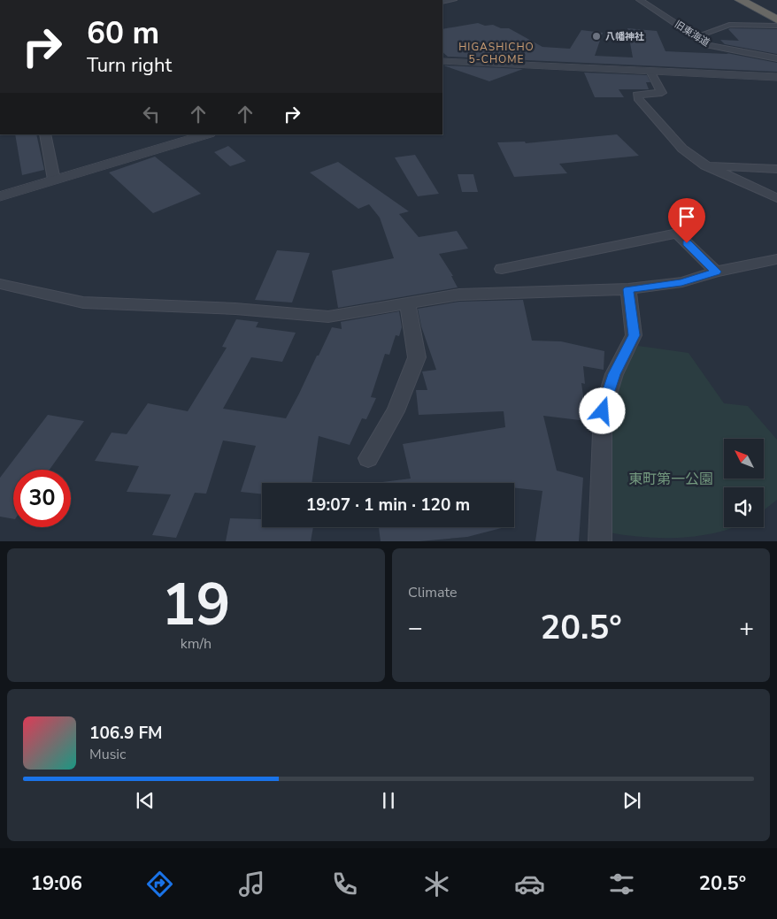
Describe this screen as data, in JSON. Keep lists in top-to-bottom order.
{
  "streets": {
    "street": ["旧東海道"]
  },
  "districts": ["HIGASHICHO 5-CHOME"],
  "parks": ["東町第一公園"],
  "places": ["八幡神社"],
  "north": "top left",
  "page": {
    "turn": ["60 m", "Turn right"],
    "limit": "30",
    "trip": "19:07 · 1 min · 120 m",
    "tile": [
      ["19", "km/h"],
      "Climate"
    ],
    "heat": ["−", "20.5°", "+"],
    "song": ["106.9 FM", "Music"],
    "tabs": ["19:06", "20.5°"]
  }
}
